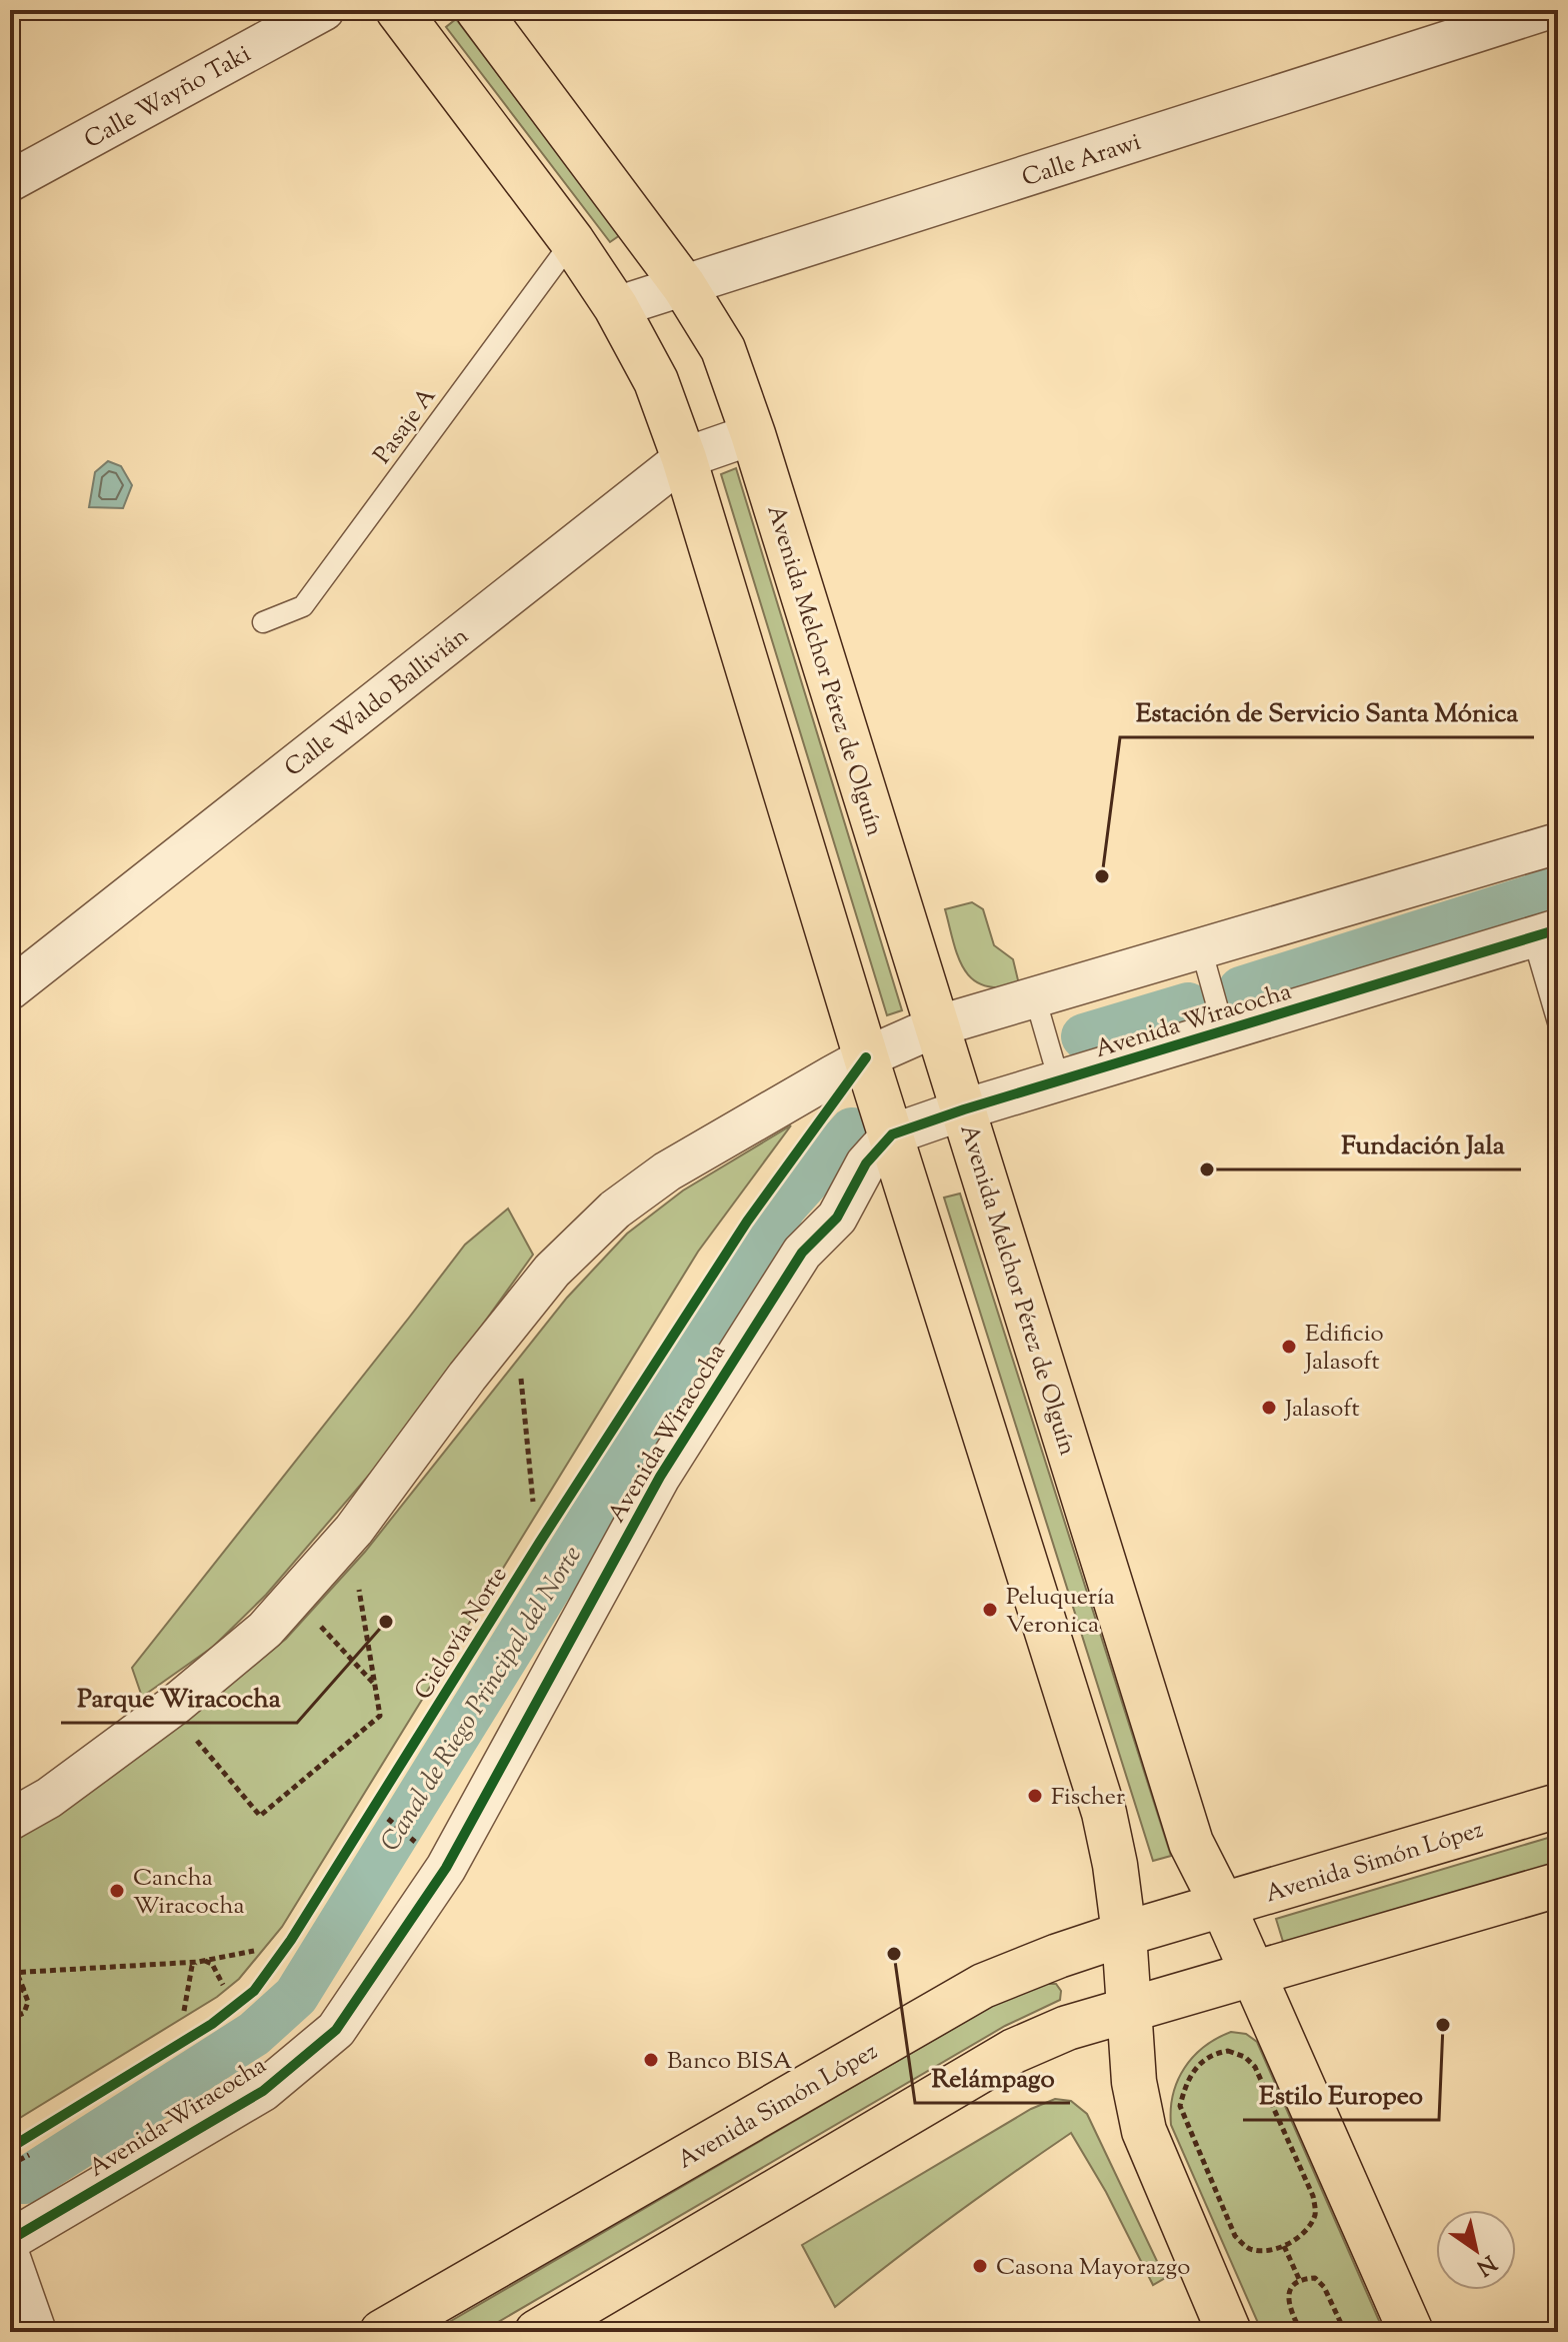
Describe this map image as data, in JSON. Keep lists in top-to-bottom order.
{
  "streets": {
    "main road": ["Avenida Melchor Pérez de Olguín", "Avenida Simón López"],
    "street": [
      "Calle Wayño Taki",
      "Calle Arawi",
      "Calle Waldo Ballivián",
      "Avenida Wiracocha"
    ],
    "lane": ["Pasaje A"],
    "cycle path": ["Ciclovía Norte"]
  },
  "crossings": [
    ["Calle Arawi", "Avenida Melchor Pérez de Olguín"],
    ["Avenida Melchor Pérez de Olguín", "Calle Waldo Ballivián"],
    ["Avenida Melchor Pérez de Olguín", "Avenida Wiracocha"],
    ["Avenida Melchor Pérez de Olguín", "Avenida Simón López"]
  ],
  "water": ["Canal de Riego Principal del Norte"],
  "places": [
    "Estación de Servicio Santa Mónica",
    "Fundación Jala",
    "Edificio Jalasoft",
    "Jalasoft",
    "Peluquería Veronica",
    "Parque Wiracocha",
    "Fischer",
    "Cancha Wiracocha",
    "Relámpago",
    "Estilo Europeo",
    "Banco BISA",
    "Casona Mayorazgo"
  ],
  "north": "bottom right"
}
